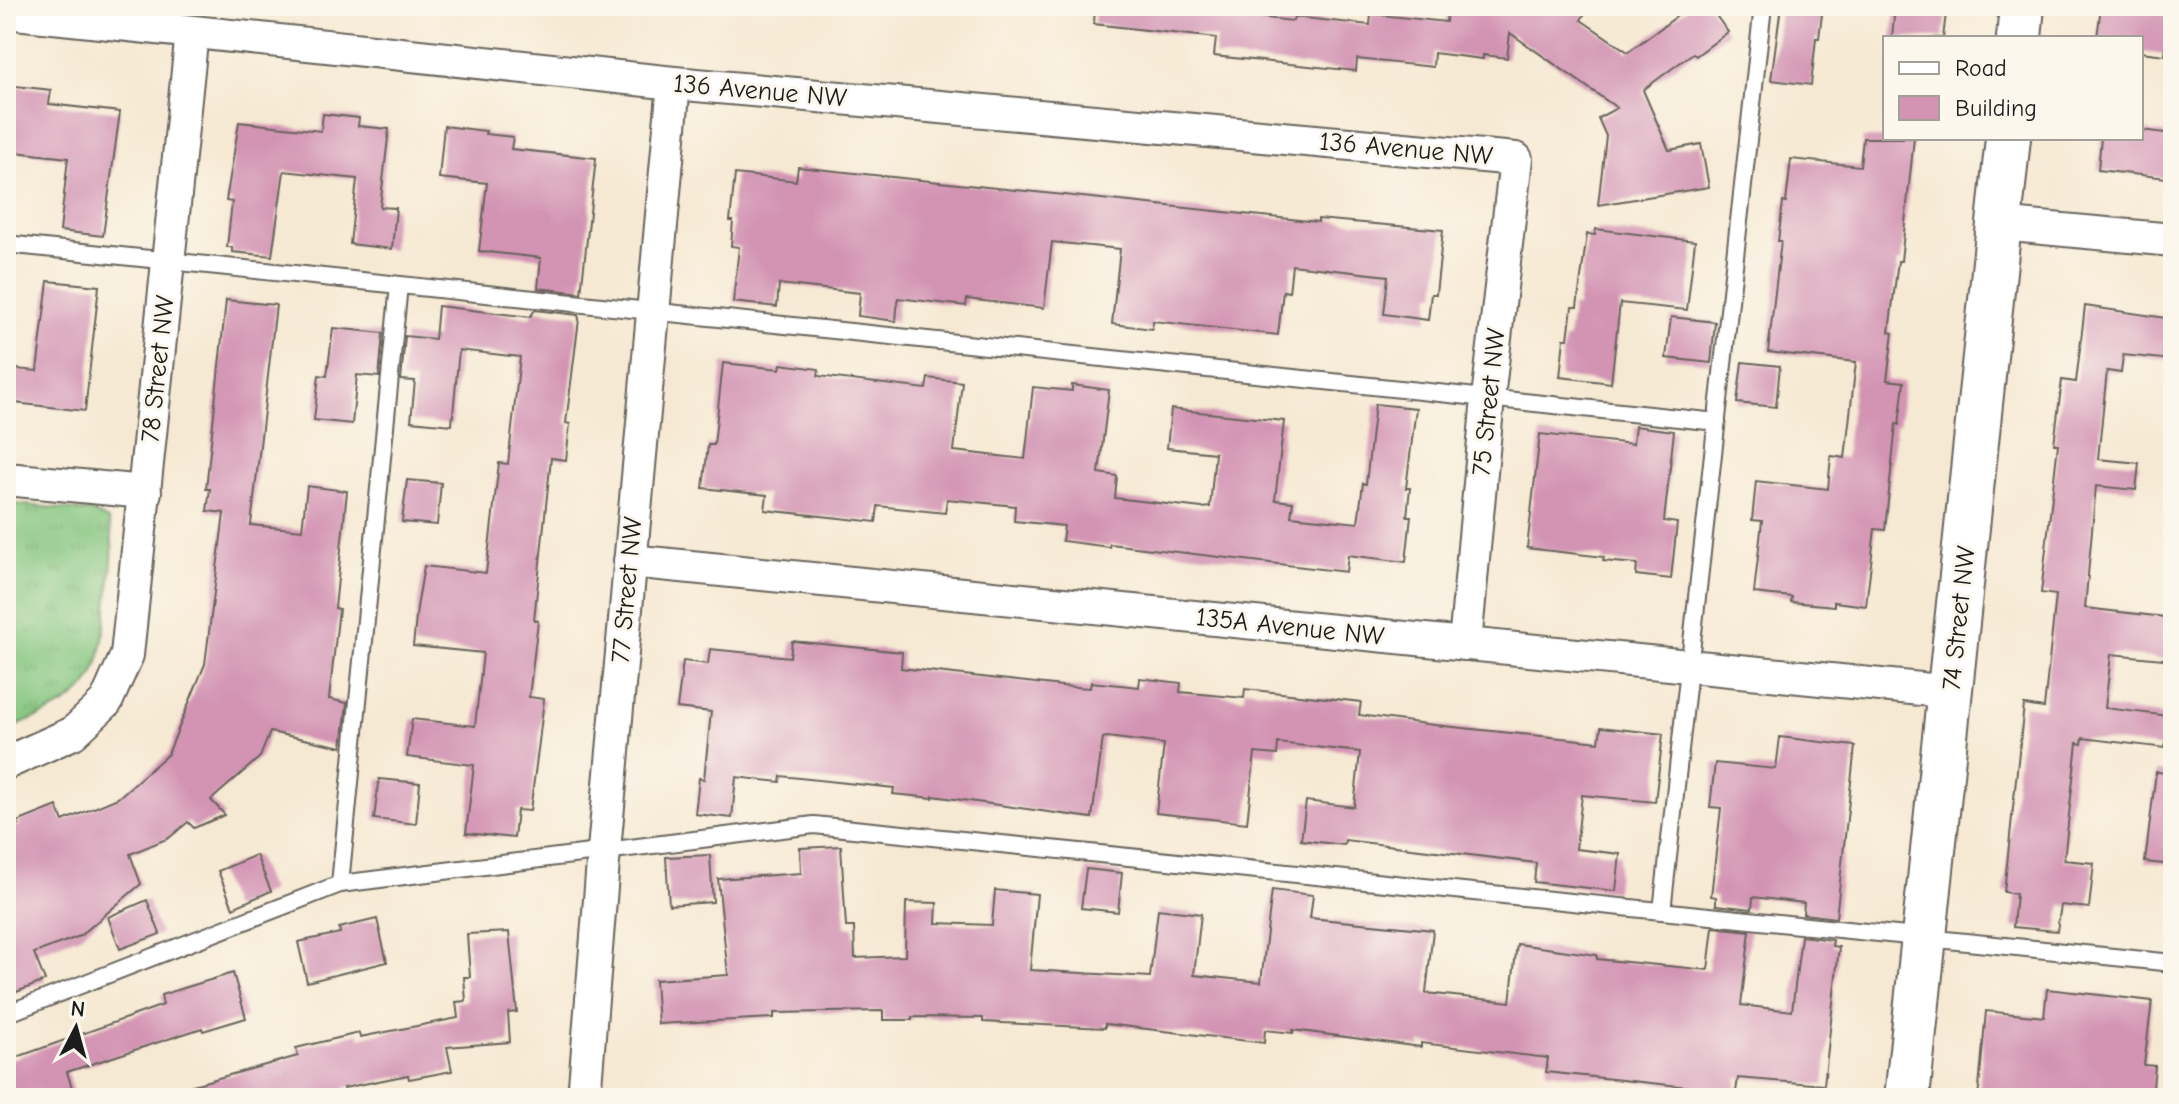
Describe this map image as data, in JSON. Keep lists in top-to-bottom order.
{
  "streets": {
    "street": [
      "136 Avenue NW",
      "78 Street NW",
      "75 Street NW",
      "77 Street NW",
      "74 Street NW",
      "135A Avenue NW"
    ]
  },
  "crossings": [
    ["136 Avenue NW", "78 Street NW"],
    ["136 Avenue NW", "75 Street NW"],
    ["136 Avenue NW", "77 Street NW"],
    ["75 Street NW", "135A Avenue NW"],
    ["77 Street NW", "135A Avenue NW"],
    ["74 Street NW", "135A Avenue NW"]
  ],
  "legend": ["Road", "Building"],
  "north": "top"
}
